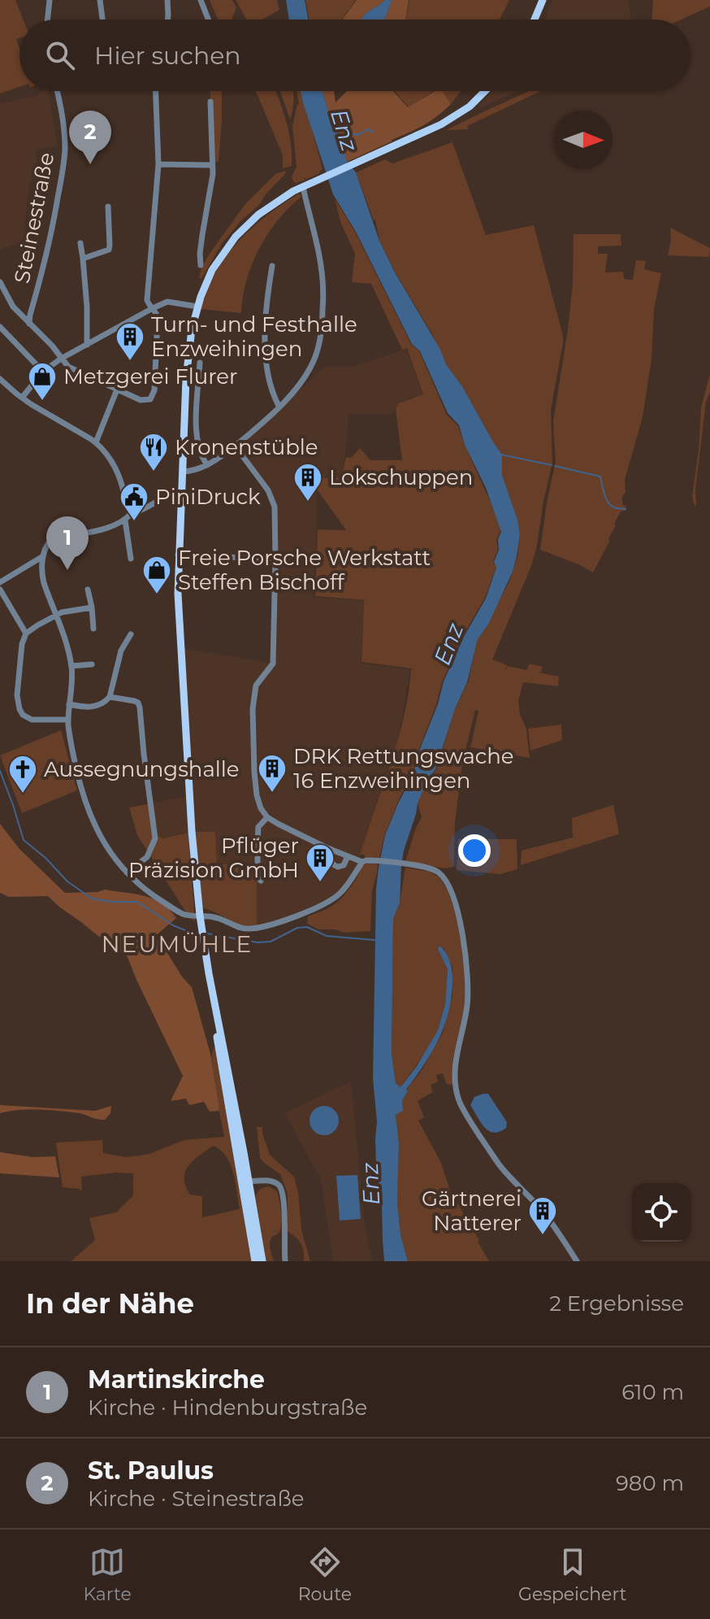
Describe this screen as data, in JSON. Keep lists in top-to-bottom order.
{
  "streets": {
    "street": ["Steinestraße"]
  },
  "districts": ["NEUMÜHLE"],
  "water": ["Enz"],
  "places": {
    "building": [
      "Turn- und Festhalle Enzweihingen",
      "Lokschuppen",
      "DRK Rettungswache 16 Enzweihingen",
      "Pflüger Präzision GmbH",
      "Gärtnerei Natterer"
    ],
    "shop": ["Metzgerei Flurer", "Freie Porsche Werkstatt Steffen Bischoff"],
    "restaurant": ["Kronenstüble"],
    "public building": ["PiniDruck"],
    "church": ["Aussegnungshalle"]
  },
  "north": "right",
  "page": {
    "search": "Hier suchen",
    "pins": ["2", "1"],
    "heading": ["In der Nähe", "2 Ergebnisse"],
    "list": [
      {
        "mark": "1",
        "name": "Martinskirche",
        "note": "Kirche · Hindenburgstraße",
        "value": "610 m"
      },
      {
        "mark": "2",
        "name": "St. Paulus",
        "note": "Kirche · Steinestraße",
        "value": "980 m"
      }
    ],
    "nav": ["Karte", "Route", "Gespeichert"]
  }
}
